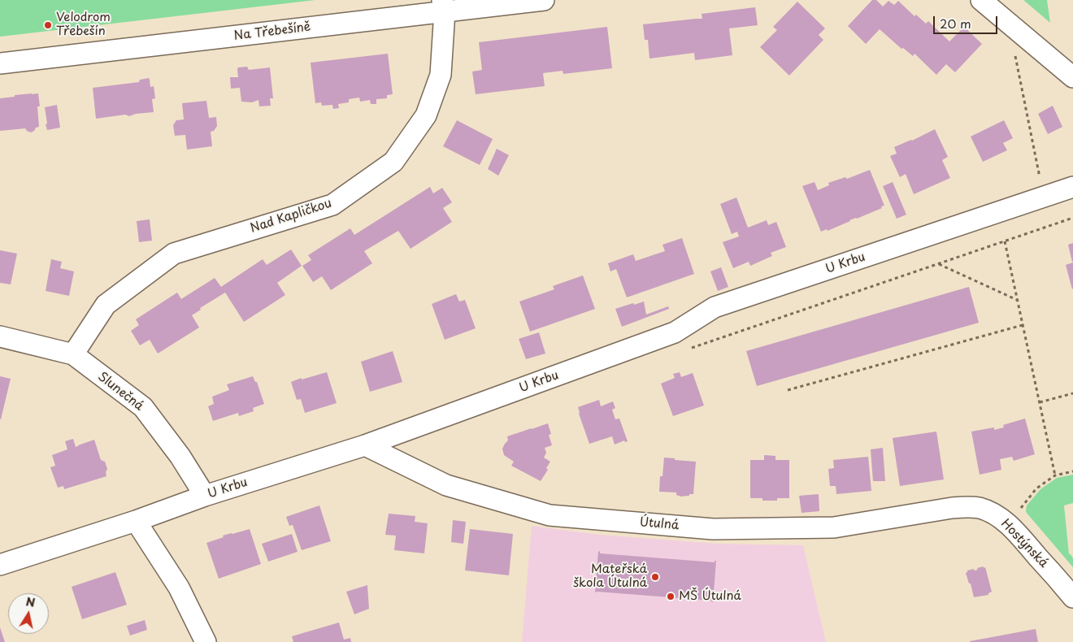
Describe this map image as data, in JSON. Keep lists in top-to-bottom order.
{
  "streets": {
    "street": [
      "Na Třebešíně",
      "Nad Kapličkou",
      "U Krbu",
      "Slunečná",
      "Útulná",
      "Hostýnská"
    ]
  },
  "crossings": [
    ["Na Třebešíně", "Nad Kapličkou"],
    ["Nad Kapličkou", "Slunečná"],
    ["U Krbu", "Slunečná"],
    ["U Krbu", "Útulná"],
    ["Útulná", "Hostýnská"]
  ],
  "places": ["Velodrom Třebešín", "Mateřská škola Útulná", "MŠ Útulná"],
  "scale_bar": "20 m",
  "north": "top"
}
